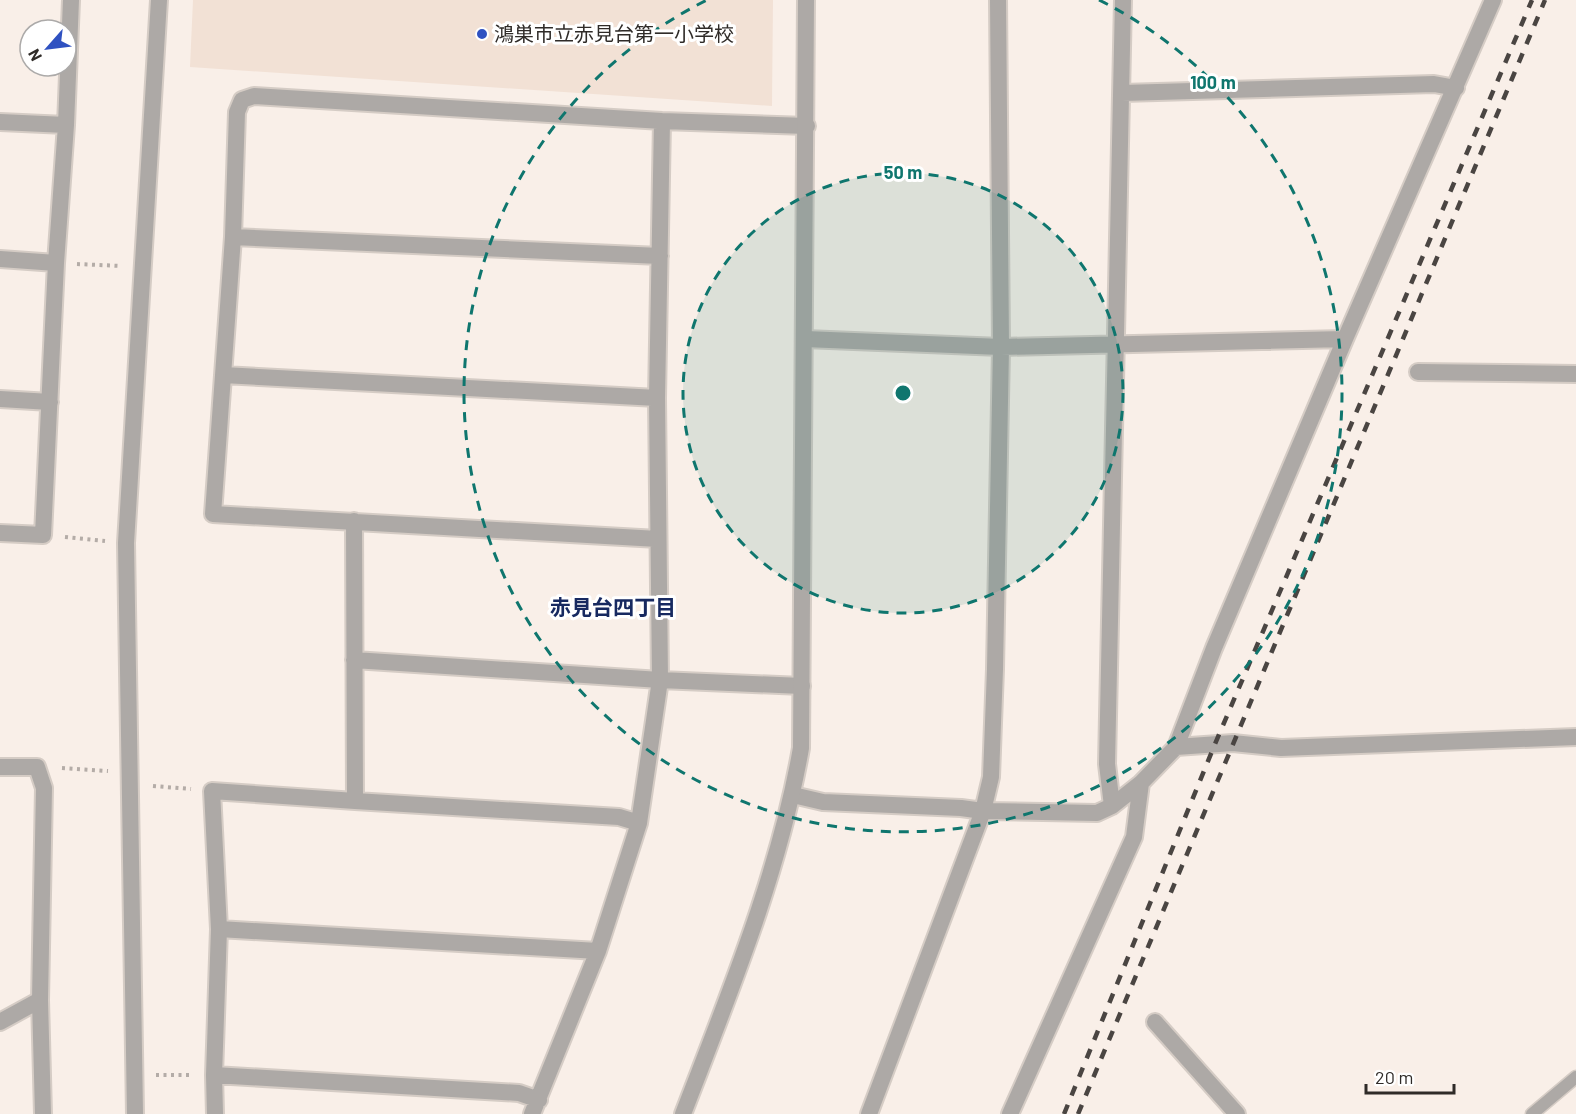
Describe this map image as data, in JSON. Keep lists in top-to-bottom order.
{
  "districts": ["赤見台四丁目"],
  "places": ["鴻巣市立赤見台第一小学校"],
  "scale_bar": "20 m",
  "north": "bottom left",
  "rings": ["100 m", "50 m"]
}
